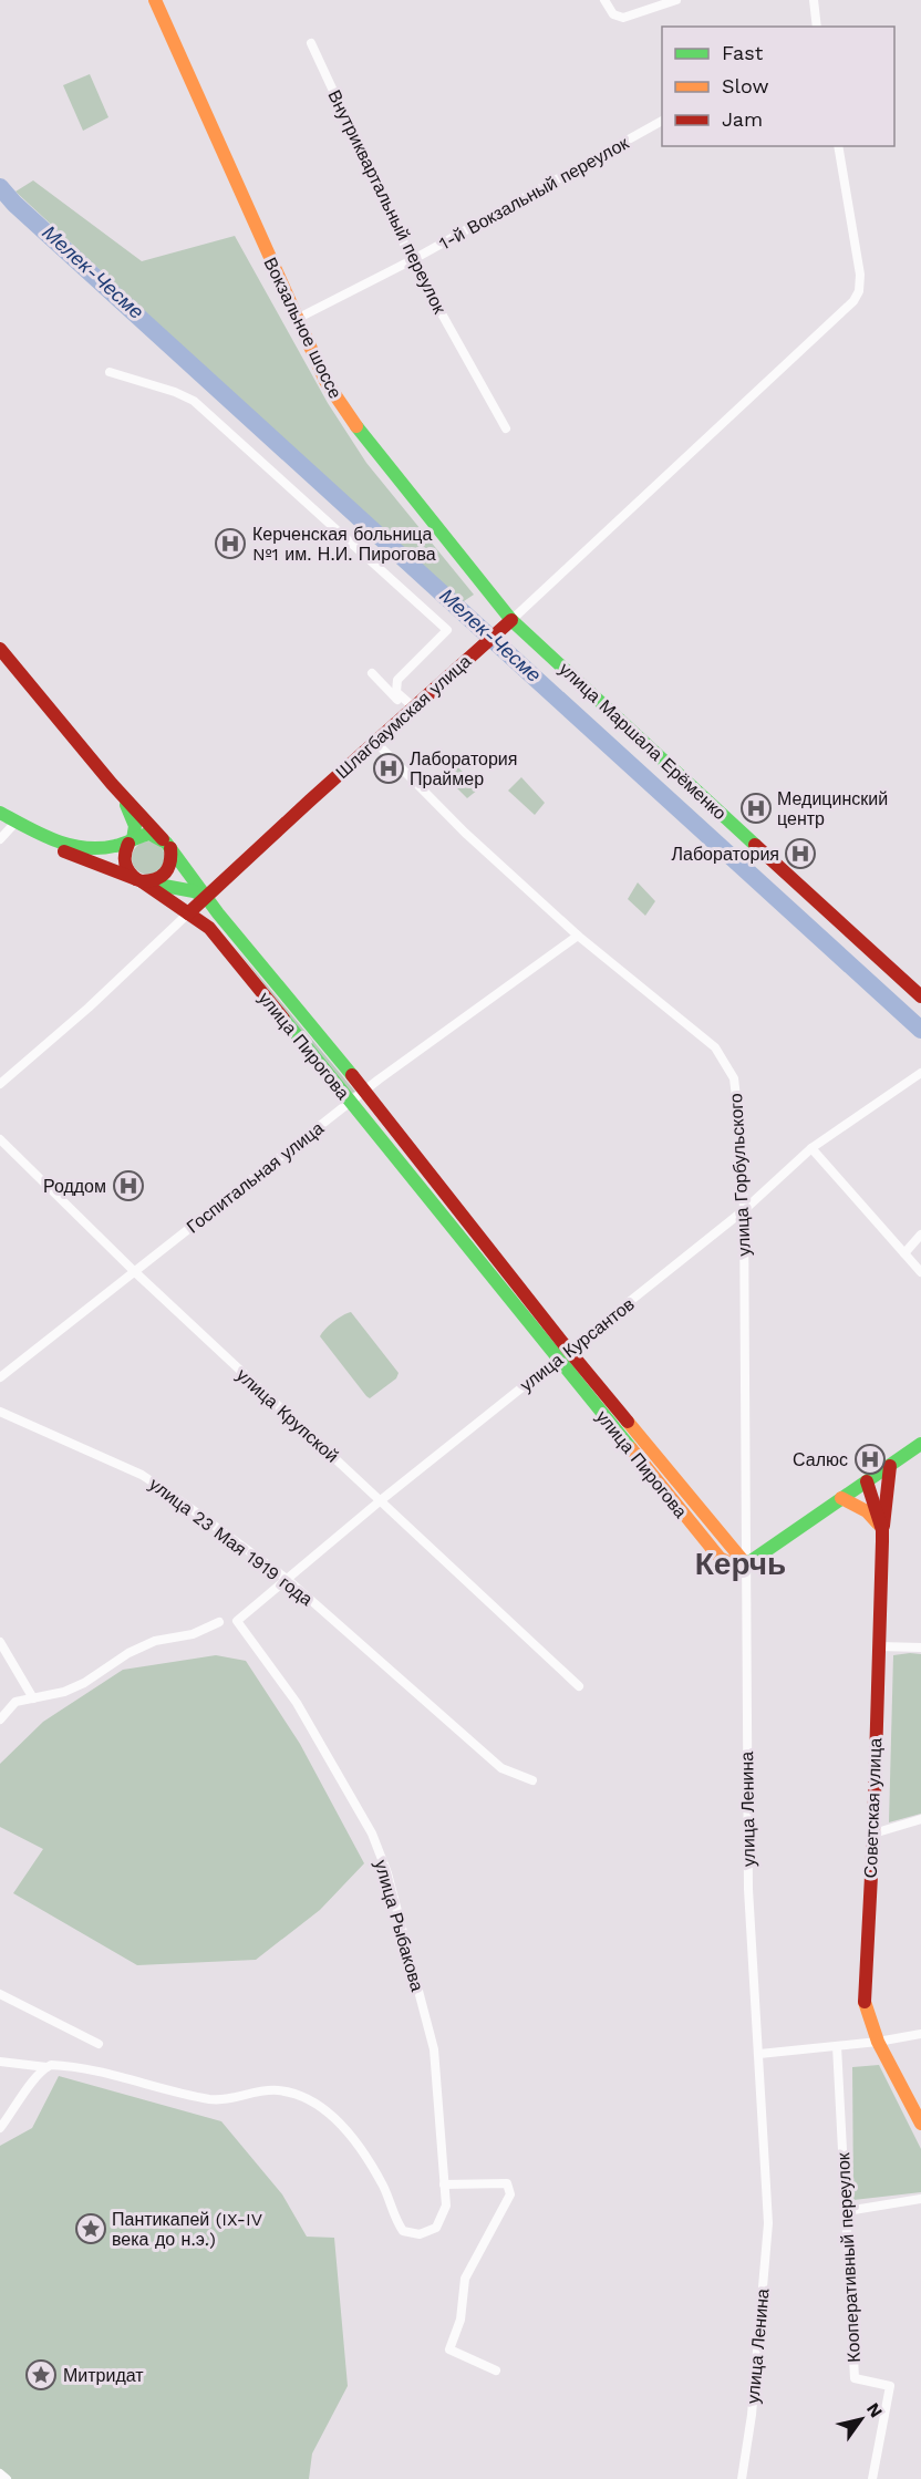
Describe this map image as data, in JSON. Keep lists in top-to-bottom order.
{
  "streets": {
    "main road": [
      "Вокзальное шоссе",
      "Шлагбаумская улица",
      "улица Маршала Ерёменко",
      "улица Пирогова",
      "Советская улица"
    ],
    "street": [
      "1-й Вокзальный переулок",
      "Внутриквартальный переулок",
      "улица Горбульского",
      "Госпитальная улица",
      "улица Курсантов",
      "улица Крупской",
      "улица 23 Мая 1919 года",
      "улица Ленина",
      "улица Рыбакова",
      "Кооперативный переулок"
    ]
  },
  "crossings": [
    ["1-й Вокзальный переулок", "Внутриквартальный переулок"],
    ["1-й Вокзальный переулок", "Вокзальное шоссе"],
    ["Вокзальное шоссе", "Шлагбаумская улица"],
    ["Вокзальное шоссе", "улица Маршала Ерёменко"],
    ["Шлагбаумская улица", "улица Маршала Ерёменко"],
    ["Шлагбаумская улица", "улица Пирогова"],
    ["Шлагбаумская улица", "улица Горбульского"],
    ["улица Пирогова", "улица Горбульского"],
    ["улица Пирогова", "Госпитальная улица"],
    ["улица Пирогова", "улица Курсантов"],
    ["улица Пирогова", "улица Ленина"],
    ["улица Горбульского", "Госпитальная улица"],
    ["улица Горбульского", "улица Курсантов"],
    ["улица Горбульского", "улица Ленина"],
    ["Госпитальная улица", "улица Крупской"],
    ["улица Курсантов", "улица Крупской"],
    ["улица Курсантов", "улица 23 Мая 1919 года"],
    ["улица Курсантов", "улица Рыбакова"]
  ],
  "districts": ["Керчь"],
  "water": ["Мелек-Чесме"],
  "places": {
    "hospital": [
      "Керченская больница №1 им. Н.И. Пирогова",
      "Лаборатория Праймер",
      "Медицинский центр",
      "Лаборатория",
      "Роддом",
      "Салюс"
    ],
    "place": ["Пантикапей (IX-IV века до н.э.)", "Митридат"]
  },
  "legend": ["Fast", "Slow", "Jam"],
  "north": "top right"
}
